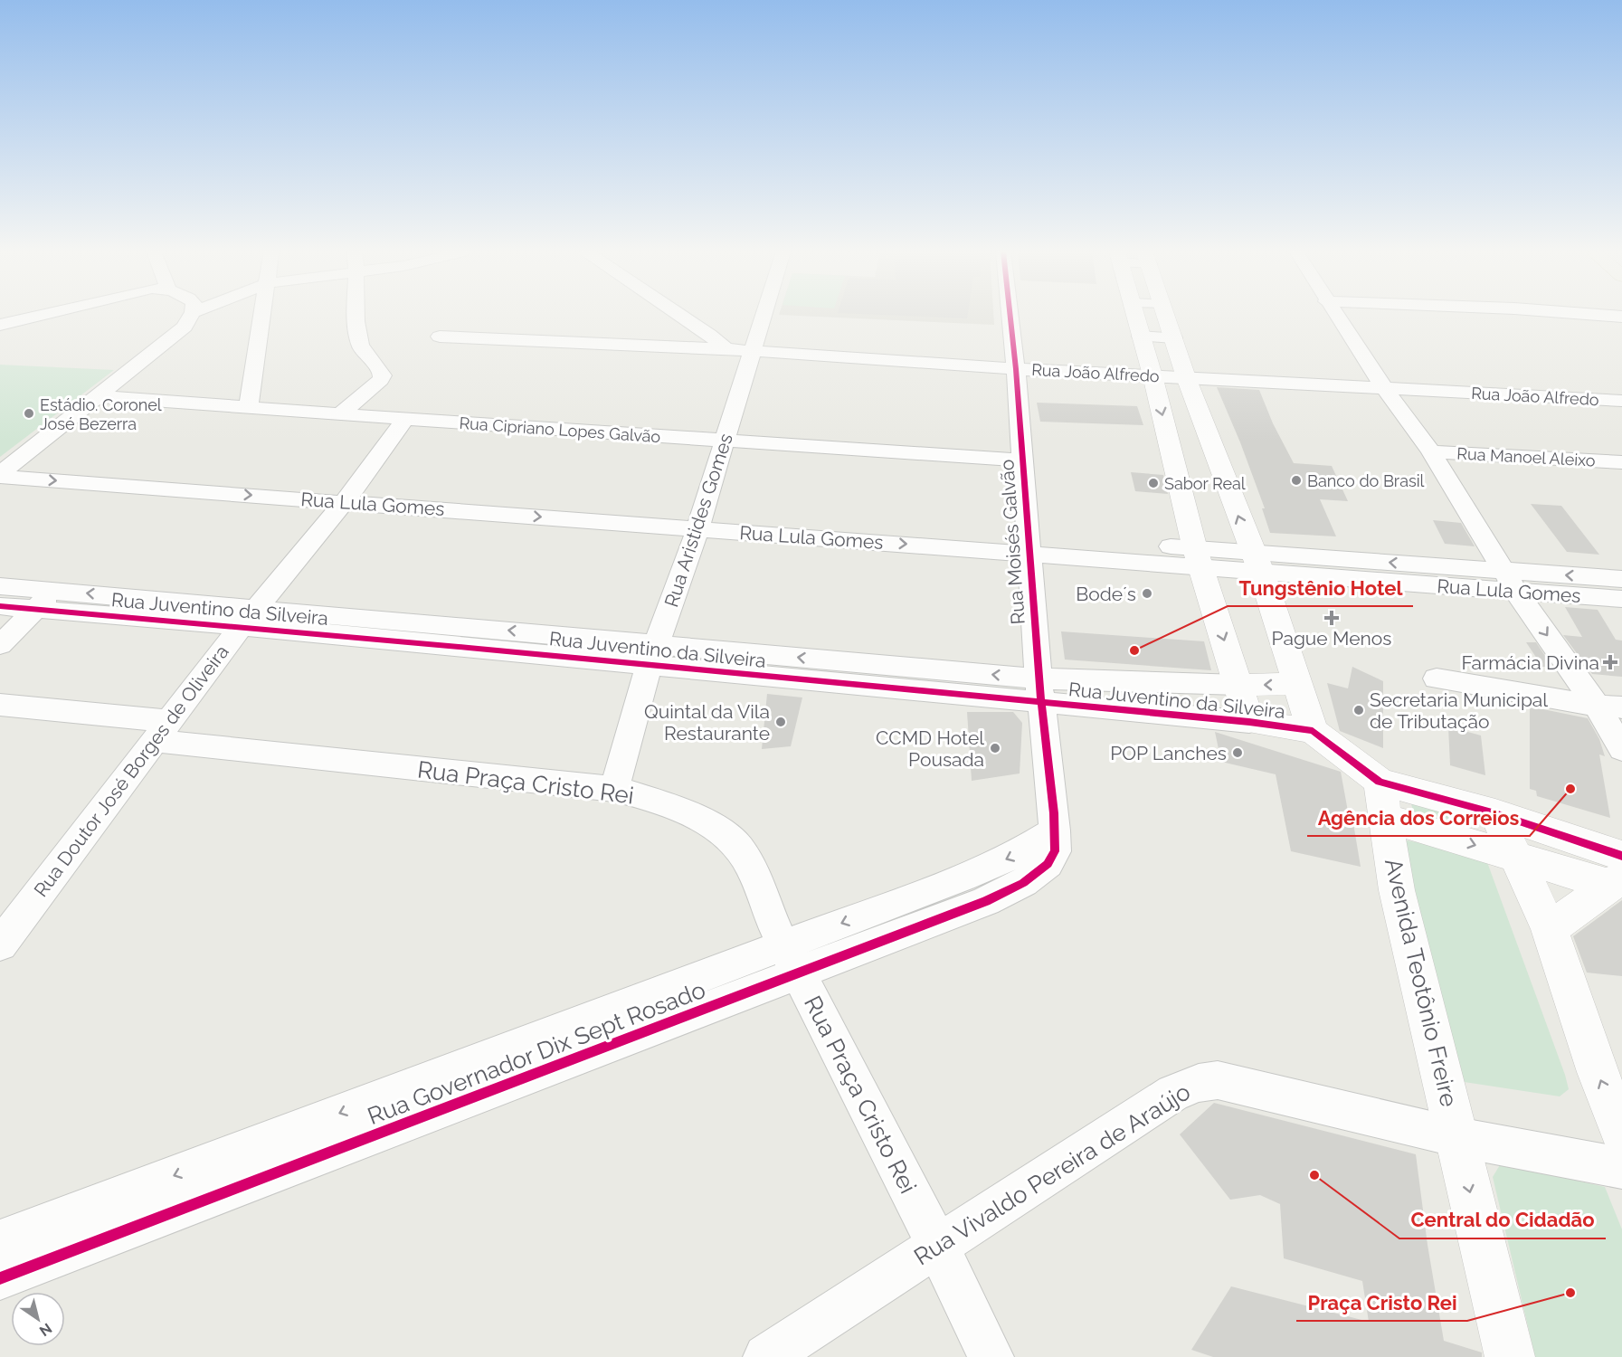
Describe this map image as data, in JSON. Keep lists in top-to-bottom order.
{
  "streets": {
    "street": [
      "Rua João Alfredo",
      "Rua Cipriano Lopes Galvão",
      "Rua Manoel Aleixo",
      "Rua Lula Gomes",
      "Rua Aristides Gomes",
      "Rua Moisés Galvão",
      "Rua Juventino da Silveira",
      "Rua Doutor José Borges de Oliveira",
      "Rua Praça Cristo Rei",
      "Avenida Teotônio Freire",
      "Rua Governador Dix Sept Rosado",
      "Rua Vivaldo Pereira de Araújo"
    ]
  },
  "crossings": [
    ["Rua João Alfredo", "Rua Aristides Gomes"],
    ["Rua João Alfredo", "Rua Moisés Galvão"],
    ["Rua Cipriano Lopes Galvão", "Rua Aristides Gomes"],
    ["Rua Cipriano Lopes Galvão", "Rua Moisés Galvão"],
    ["Rua Cipriano Lopes Galvão", "Rua Doutor José Borges de Oliveira"],
    ["Rua Lula Gomes", "Rua Aristides Gomes"],
    ["Rua Lula Gomes", "Rua Moisés Galvão"],
    ["Rua Lula Gomes", "Rua Doutor José Borges de Oliveira"],
    ["Rua Aristides Gomes", "Rua Juventino da Silveira"],
    ["Rua Aristides Gomes", "Rua Praça Cristo Rei"],
    ["Rua Moisés Galvão", "Rua Juventino da Silveira"],
    ["Rua Moisés Galvão", "Rua Governador Dix Sept Rosado"],
    ["Rua Juventino da Silveira", "Rua Doutor José Borges de Oliveira"],
    ["Rua Doutor José Borges de Oliveira", "Rua Praça Cristo Rei"],
    ["Rua Praça Cristo Rei", "Rua Governador Dix Sept Rosado"],
    ["Rua Praça Cristo Rei", "Rua Vivaldo Pereira de Araújo"],
    ["Avenida Teotônio Freire", "Rua Vivaldo Pereira de Araújo"]
  ],
  "places": {
    "other": [
      "Estádio. Coronel José Bezerra",
      "Banco do Brasil",
      "Sabor Real",
      "Bode´s",
      "Tungstênio Hotel",
      "Secretaria Municipal de Tributação",
      "Quintal da Vila Restaurante",
      "CCMD Hotel Pousada",
      "POP Lanches",
      "Agência dos Correios",
      "Central do Cidadão",
      "Praça Cristo Rei"
    ],
    "health": ["Pague Menos", "Farmácia Divina"]
  },
  "north": "bottom right"
}
